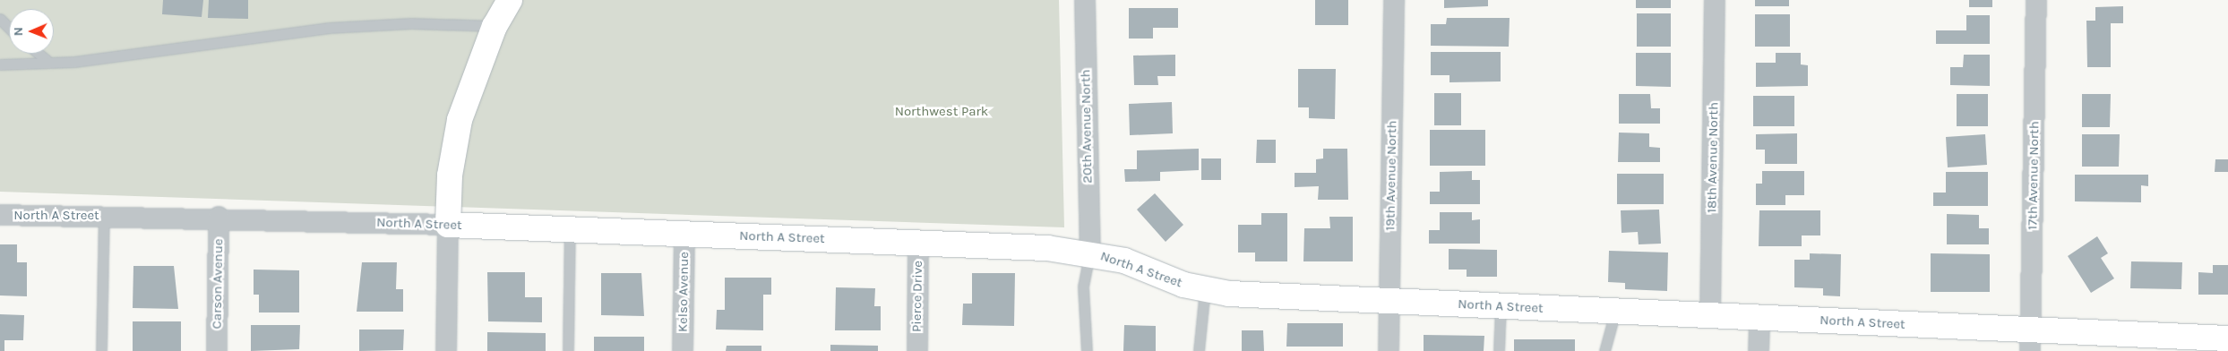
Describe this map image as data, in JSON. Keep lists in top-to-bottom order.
{
  "streets": {
    "street": [
      "20th Avenue North",
      "18th Avenue North",
      "19th Avenue North",
      "17th Avenue North",
      "North A Street",
      "Carson Avenue",
      "Kelso Avenue",
      "Pierce Drive"
    ]
  },
  "crossings": [
    ["20th Avenue North", "North A Street"],
    ["18th Avenue North", "North A Street"],
    ["19th Avenue North", "North A Street"],
    ["17th Avenue North", "North A Street"],
    ["North A Street", "Carson Avenue"],
    ["North A Street", "Kelso Avenue"],
    ["North A Street", "Pierce Drive"]
  ],
  "parks": ["Northwest Park"],
  "north": "left"
}
